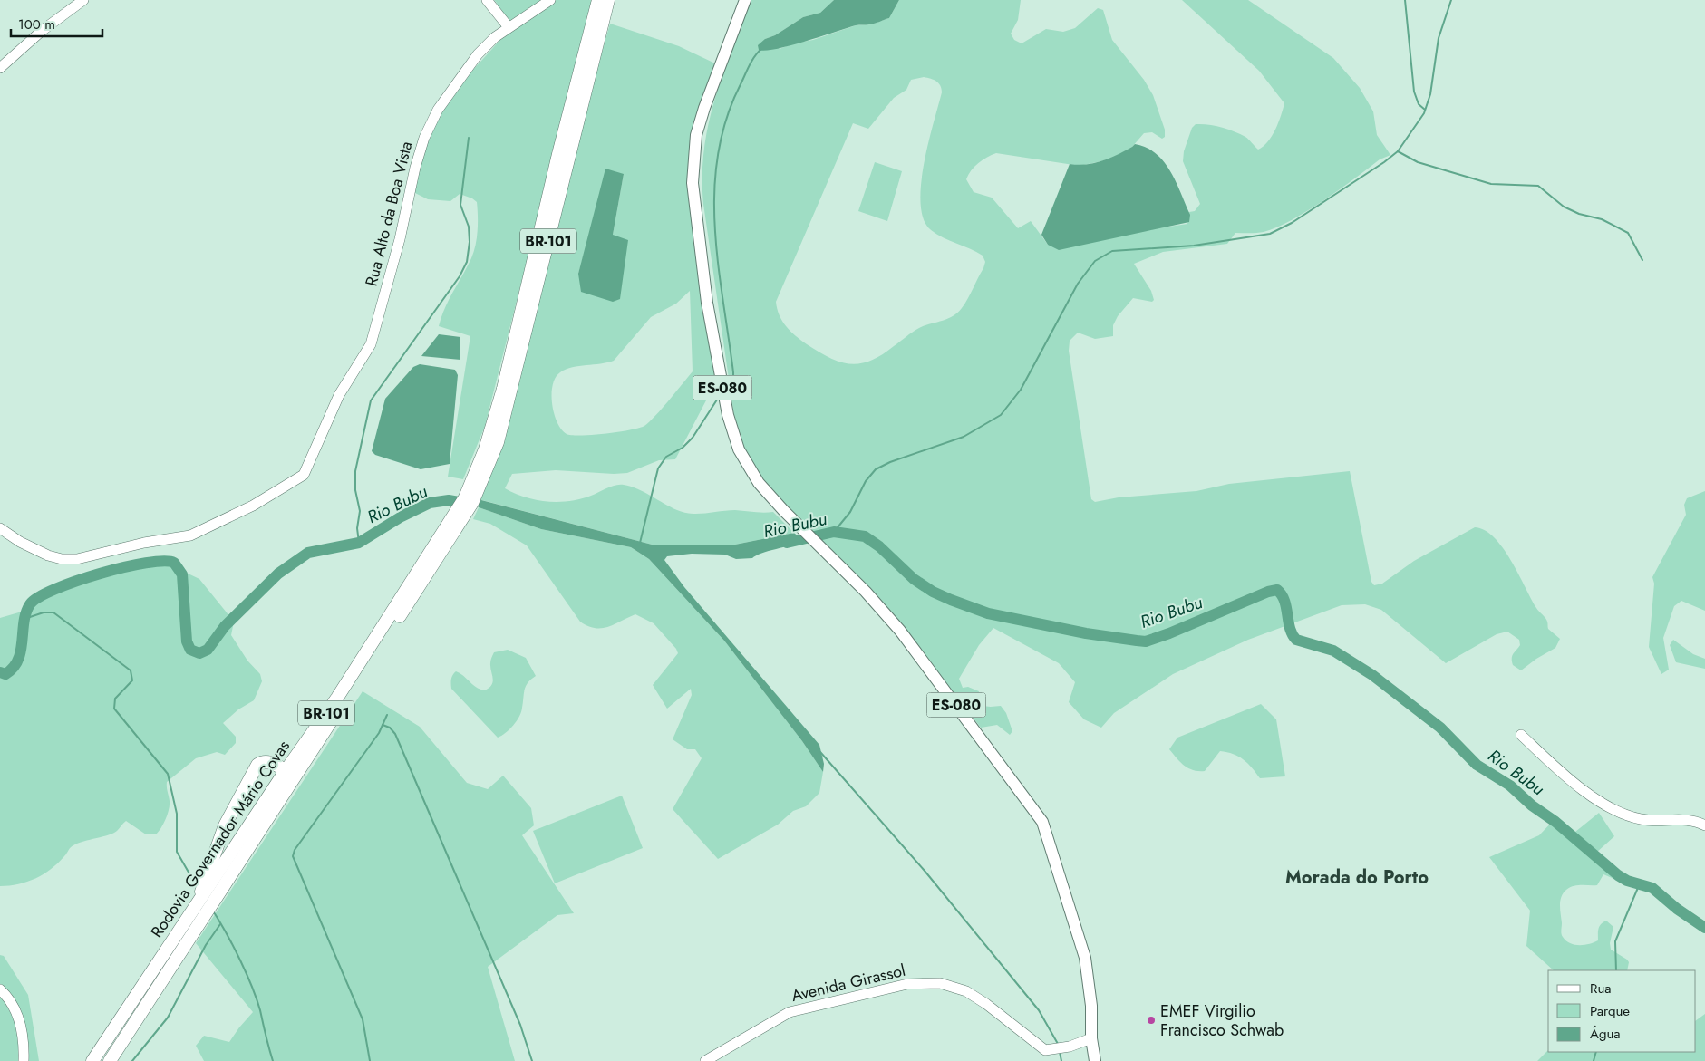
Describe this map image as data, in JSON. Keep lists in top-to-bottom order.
{
  "streets": {
    "highway": ["BR-101", "Rodovia Governador Mário Covas"],
    "main road": ["ES-080"],
    "street": ["Rua Alto da Boa Vista", "Avenida Girassol"]
  },
  "crossings": [
    ["ES-080", "Avenida Girassol"]
  ],
  "districts": ["Morada do Porto"],
  "water": ["Rio Bubu"],
  "places": ["EMEF Virgilio Francisco Schwab"],
  "legend": ["Rua", "Parque", "Água"],
  "scale_bar": "100 m"
}
